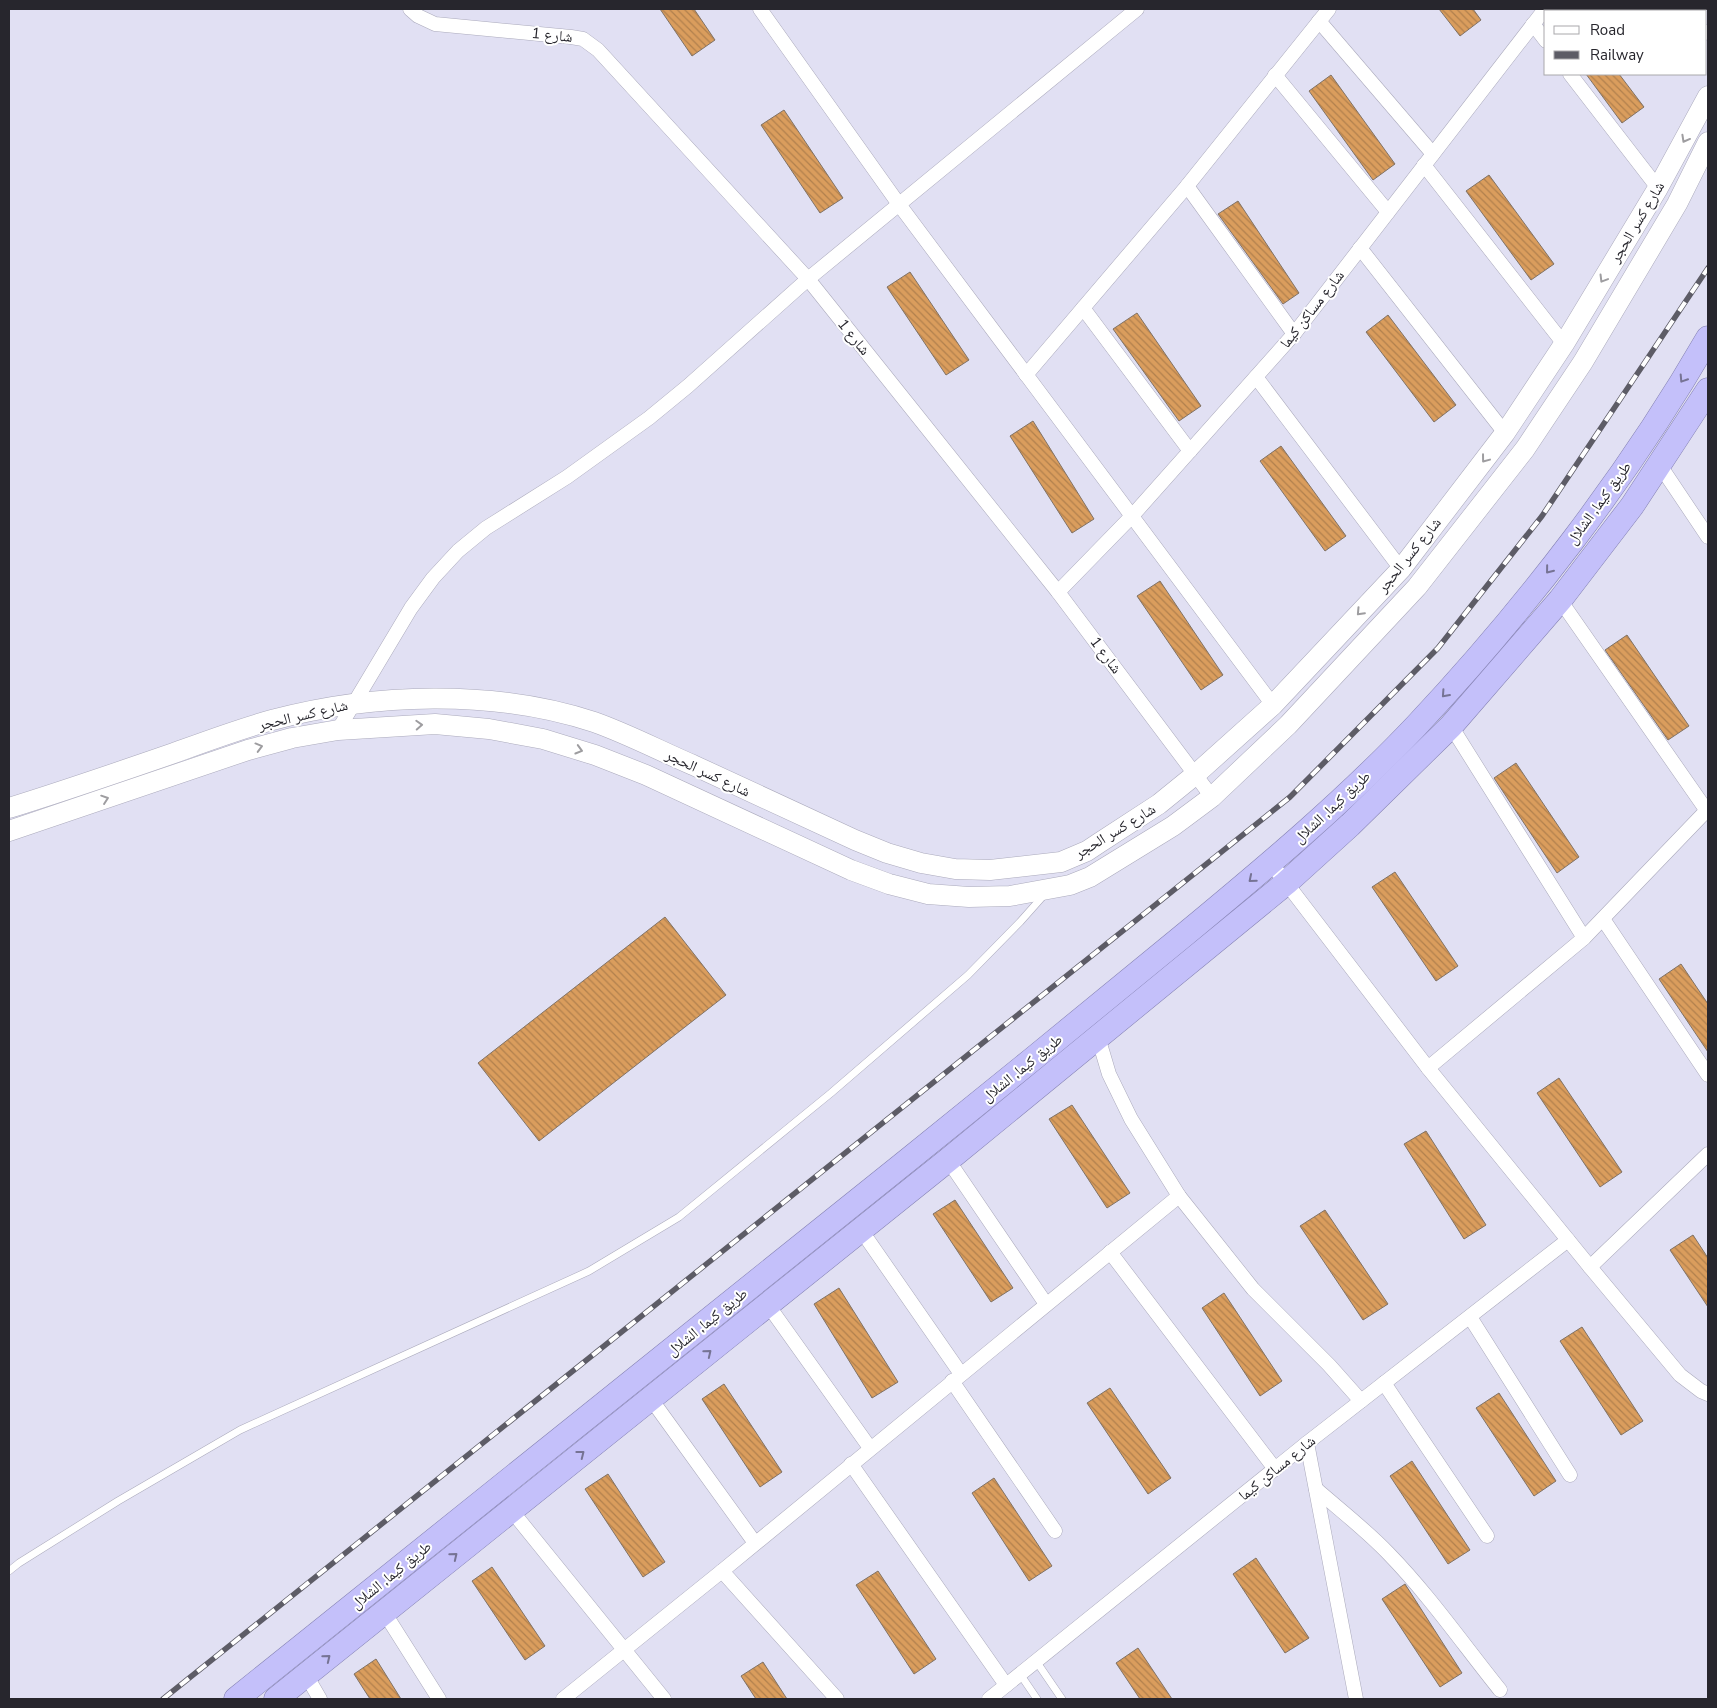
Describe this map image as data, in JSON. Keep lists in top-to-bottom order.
{
  "streets": {
    "highway": ["طريق كيما, الشلال"],
    "main road": ["شارع كسر الحجر"],
    "street": ["شارع 1", "شارع مساكن كيما"]
  },
  "crossings": [
    ["شارع 1", "شارع كسر الحجر"],
    ["شارع 1", "شارع مساكن كيما"]
  ],
  "legend": ["Road", "Railway"]
}
